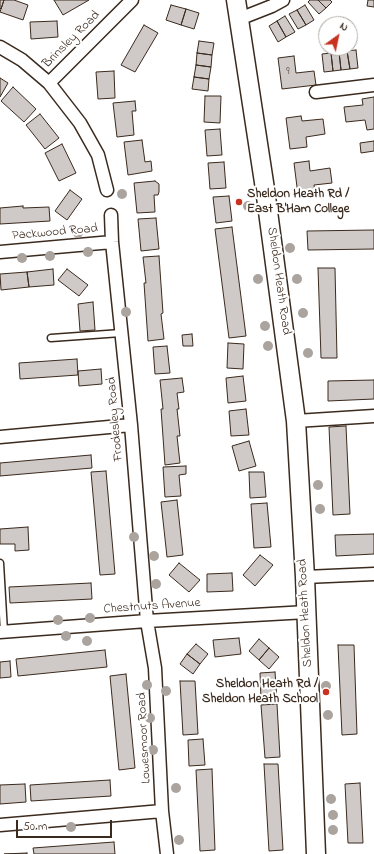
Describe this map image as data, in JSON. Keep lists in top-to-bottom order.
{
  "streets": {
    "street": [
      "Brinsley Road",
      "Packwood Road",
      "Sheldon Heath Road",
      "Frodesley Road",
      "Chestnuts Avenue",
      "Lowesmoor Road"
    ]
  },
  "crossings": [
    ["Packwood Road", "Frodesley Road"],
    ["Sheldon Heath Road", "Chestnuts Avenue"],
    ["Frodesley Road", "Chestnuts Avenue"],
    ["Frodesley Road", "Lowesmoor Road"],
    ["Chestnuts Avenue", "Lowesmoor Road"]
  ],
  "places": ["Sheldon Heath Rd / East B'Ham College", "Sheldon Heath Rd / Sheldon Heath School"],
  "house_numbers": ["9"],
  "scale_bar": "50 m",
  "north": "top right"
}
